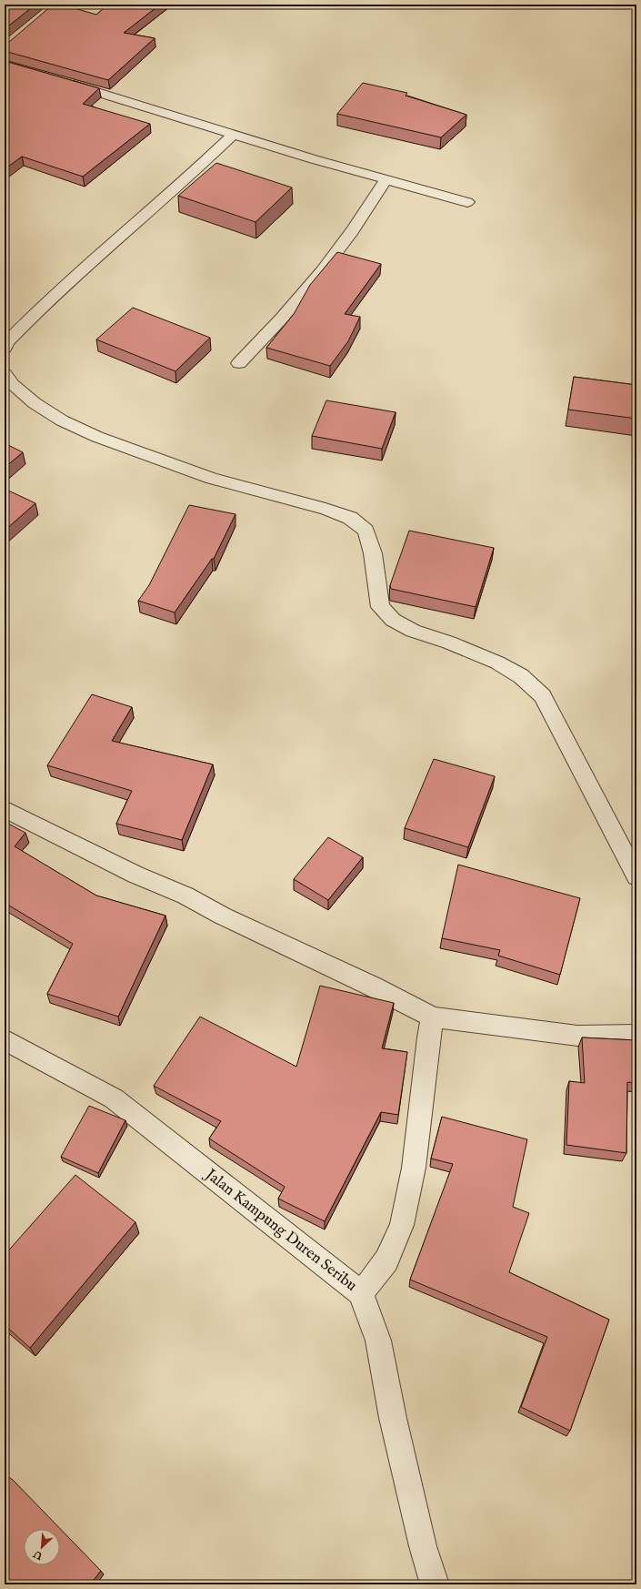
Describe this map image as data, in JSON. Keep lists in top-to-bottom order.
{
  "streets": {
    "street": ["Jalan Kampung Duren Seribu"]
  },
  "north": "bottom left"
}
